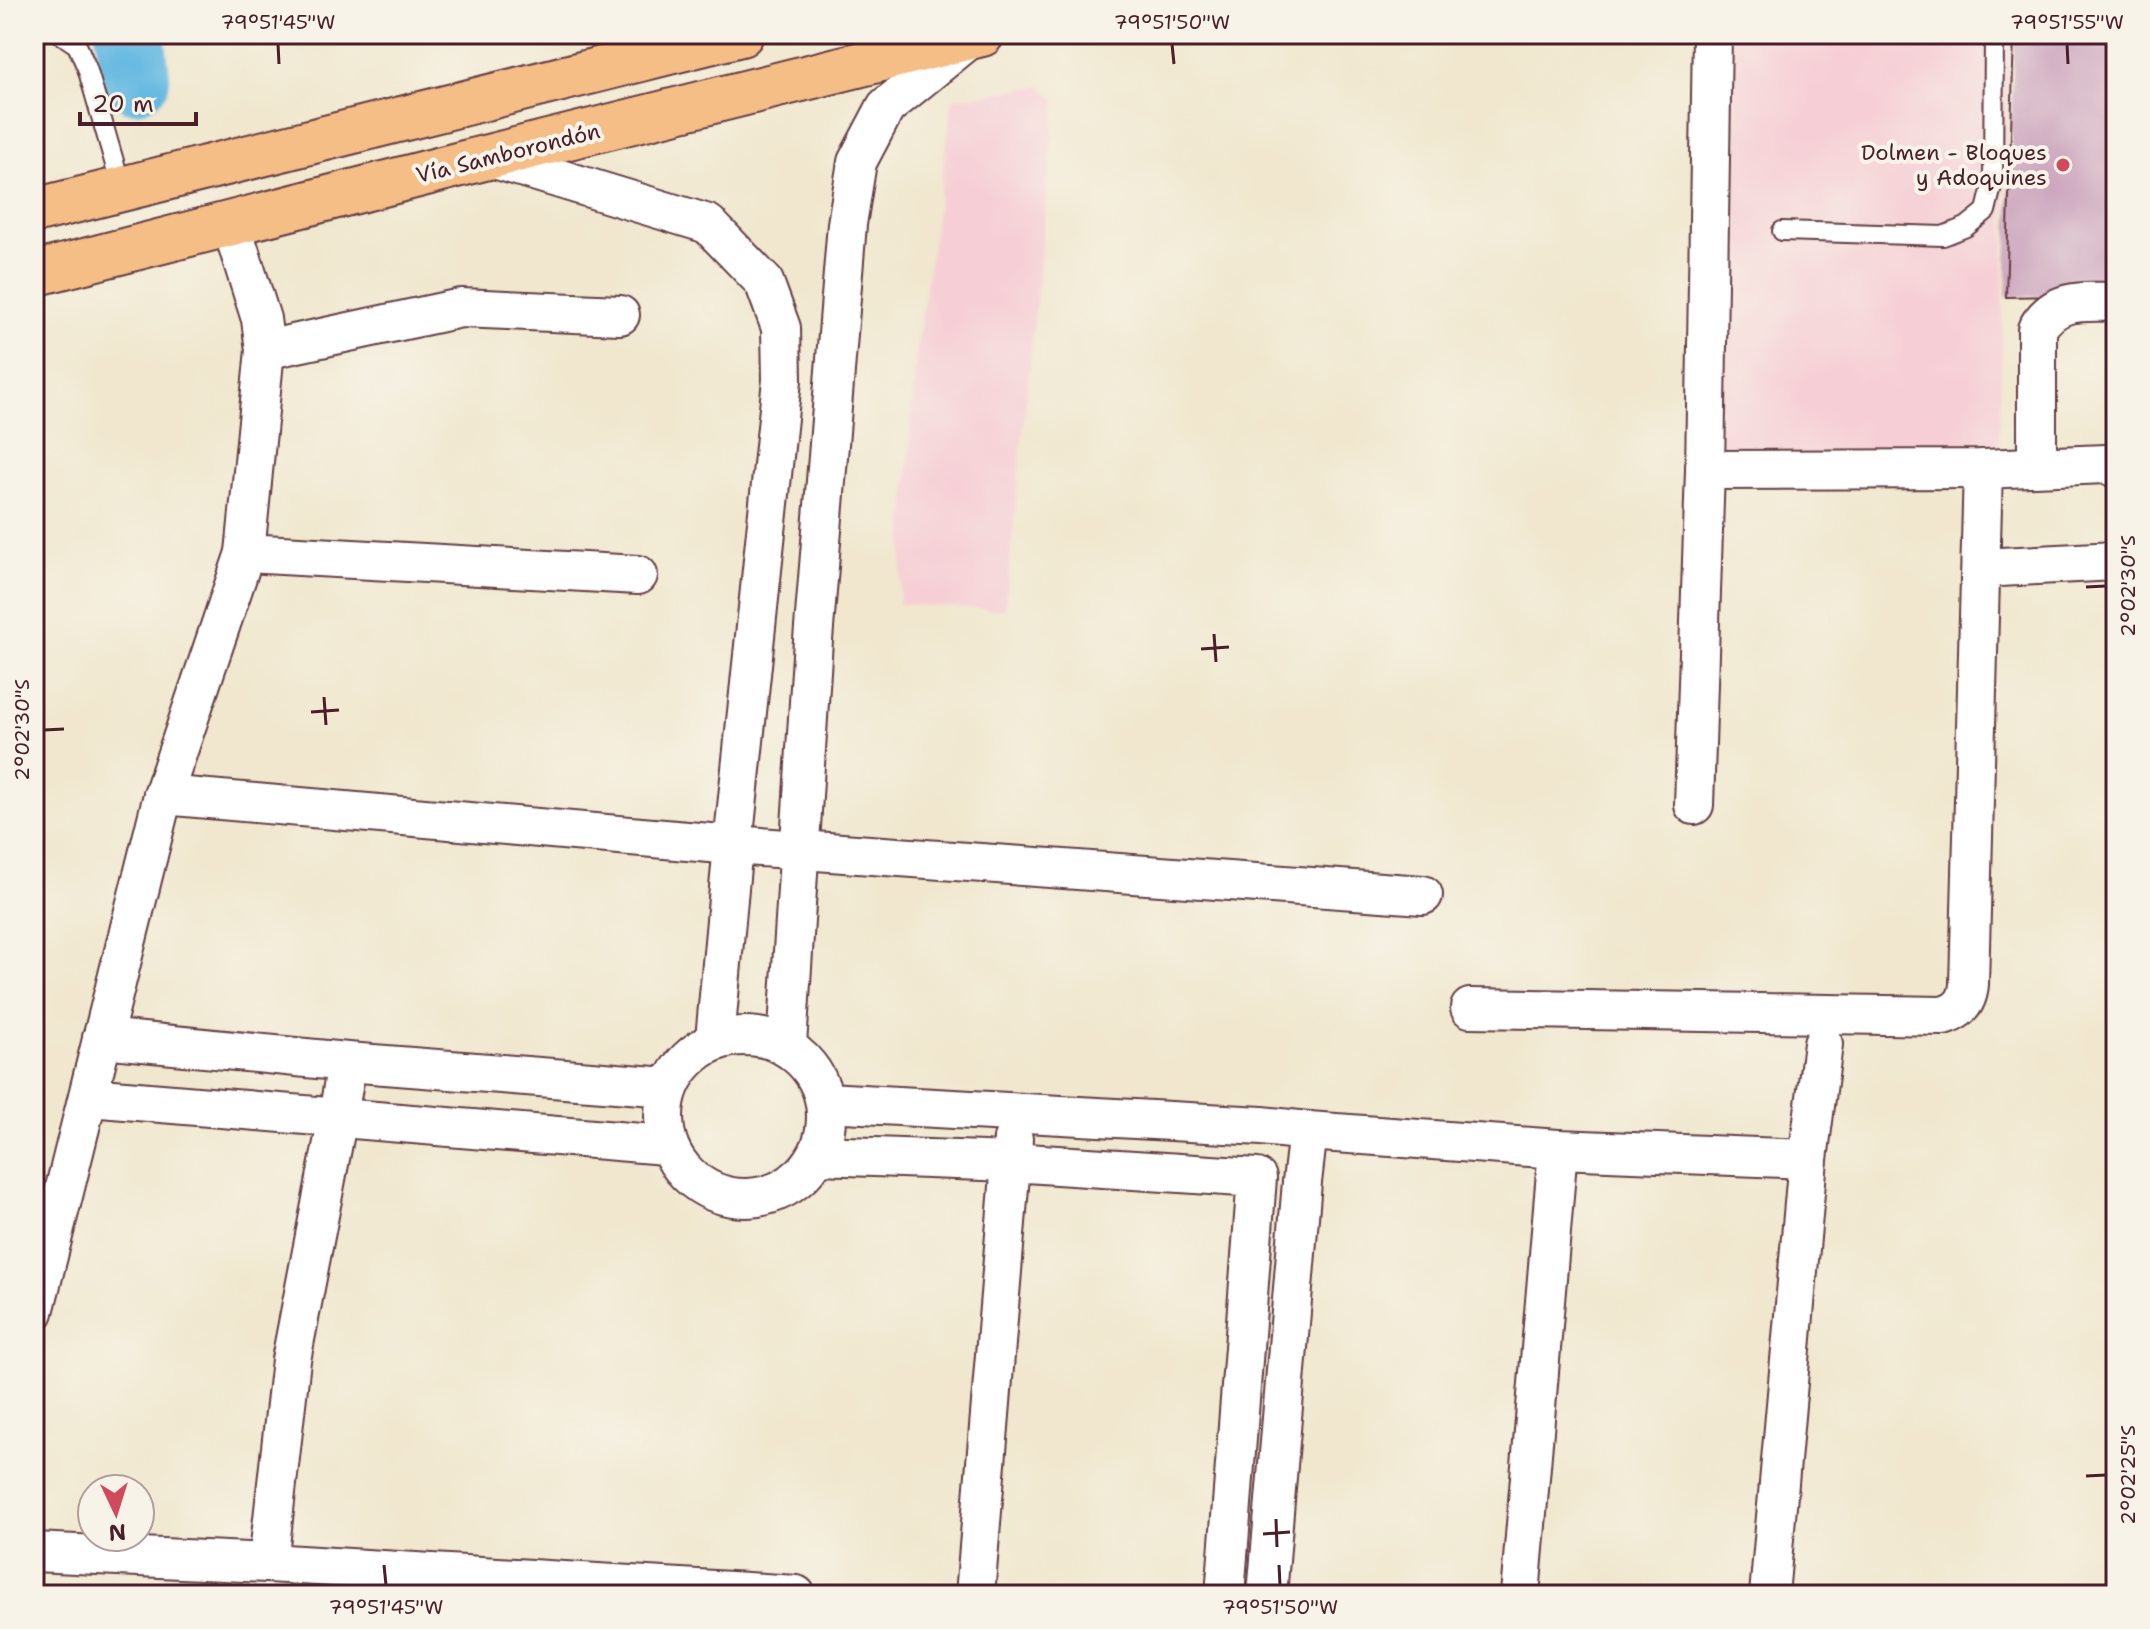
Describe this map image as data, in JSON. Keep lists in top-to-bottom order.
{
  "streets": {
    "main road": ["Vía Samborondón"]
  },
  "places": ["Dolmen - Bloques y Adoquines"],
  "scale_bar": "20 m",
  "north": "bottom",
  "coordinates": [
    "79°51'45\"W",
    "79°51'50\"W",
    "79°51'55\"W",
    "2°02'30\"S",
    "2°02'25\"S"
  ]
}
